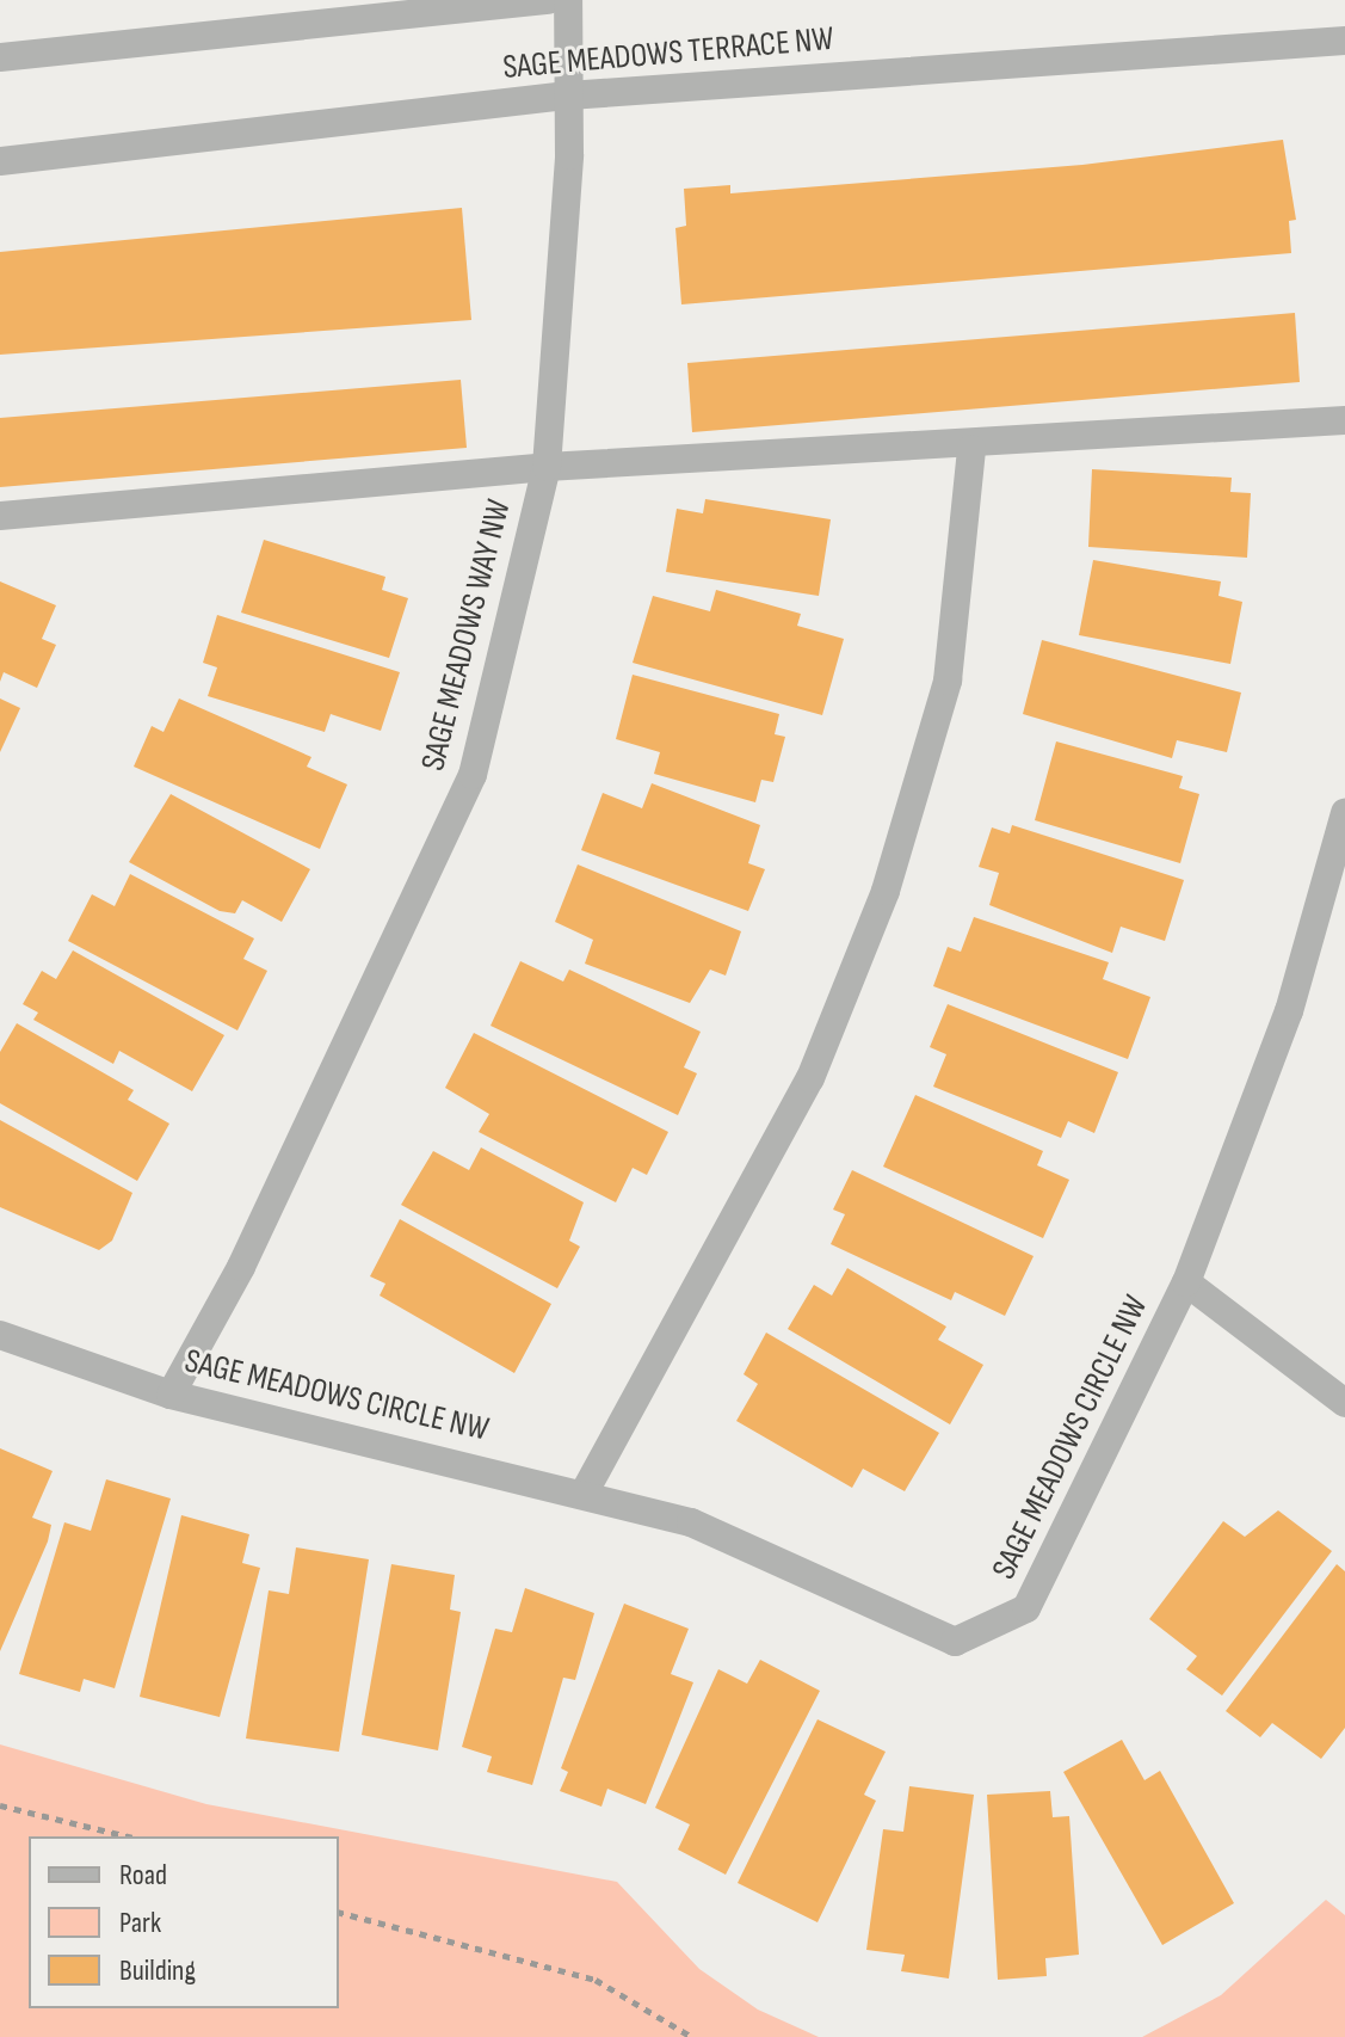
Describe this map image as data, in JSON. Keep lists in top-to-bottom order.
{
  "streets": {
    "street": ["SAGE MEADOWS TERRACE NW", "SAGE MEADOWS WAY NW", "SAGE MEADOWS CIRCLE NW"]
  },
  "crossings": [
    ["SAGE MEADOWS TERRACE NW", "SAGE MEADOWS WAY NW"],
    ["SAGE MEADOWS WAY NW", "SAGE MEADOWS CIRCLE NW"]
  ],
  "legend": ["Road", "Park", "Building"]
}
